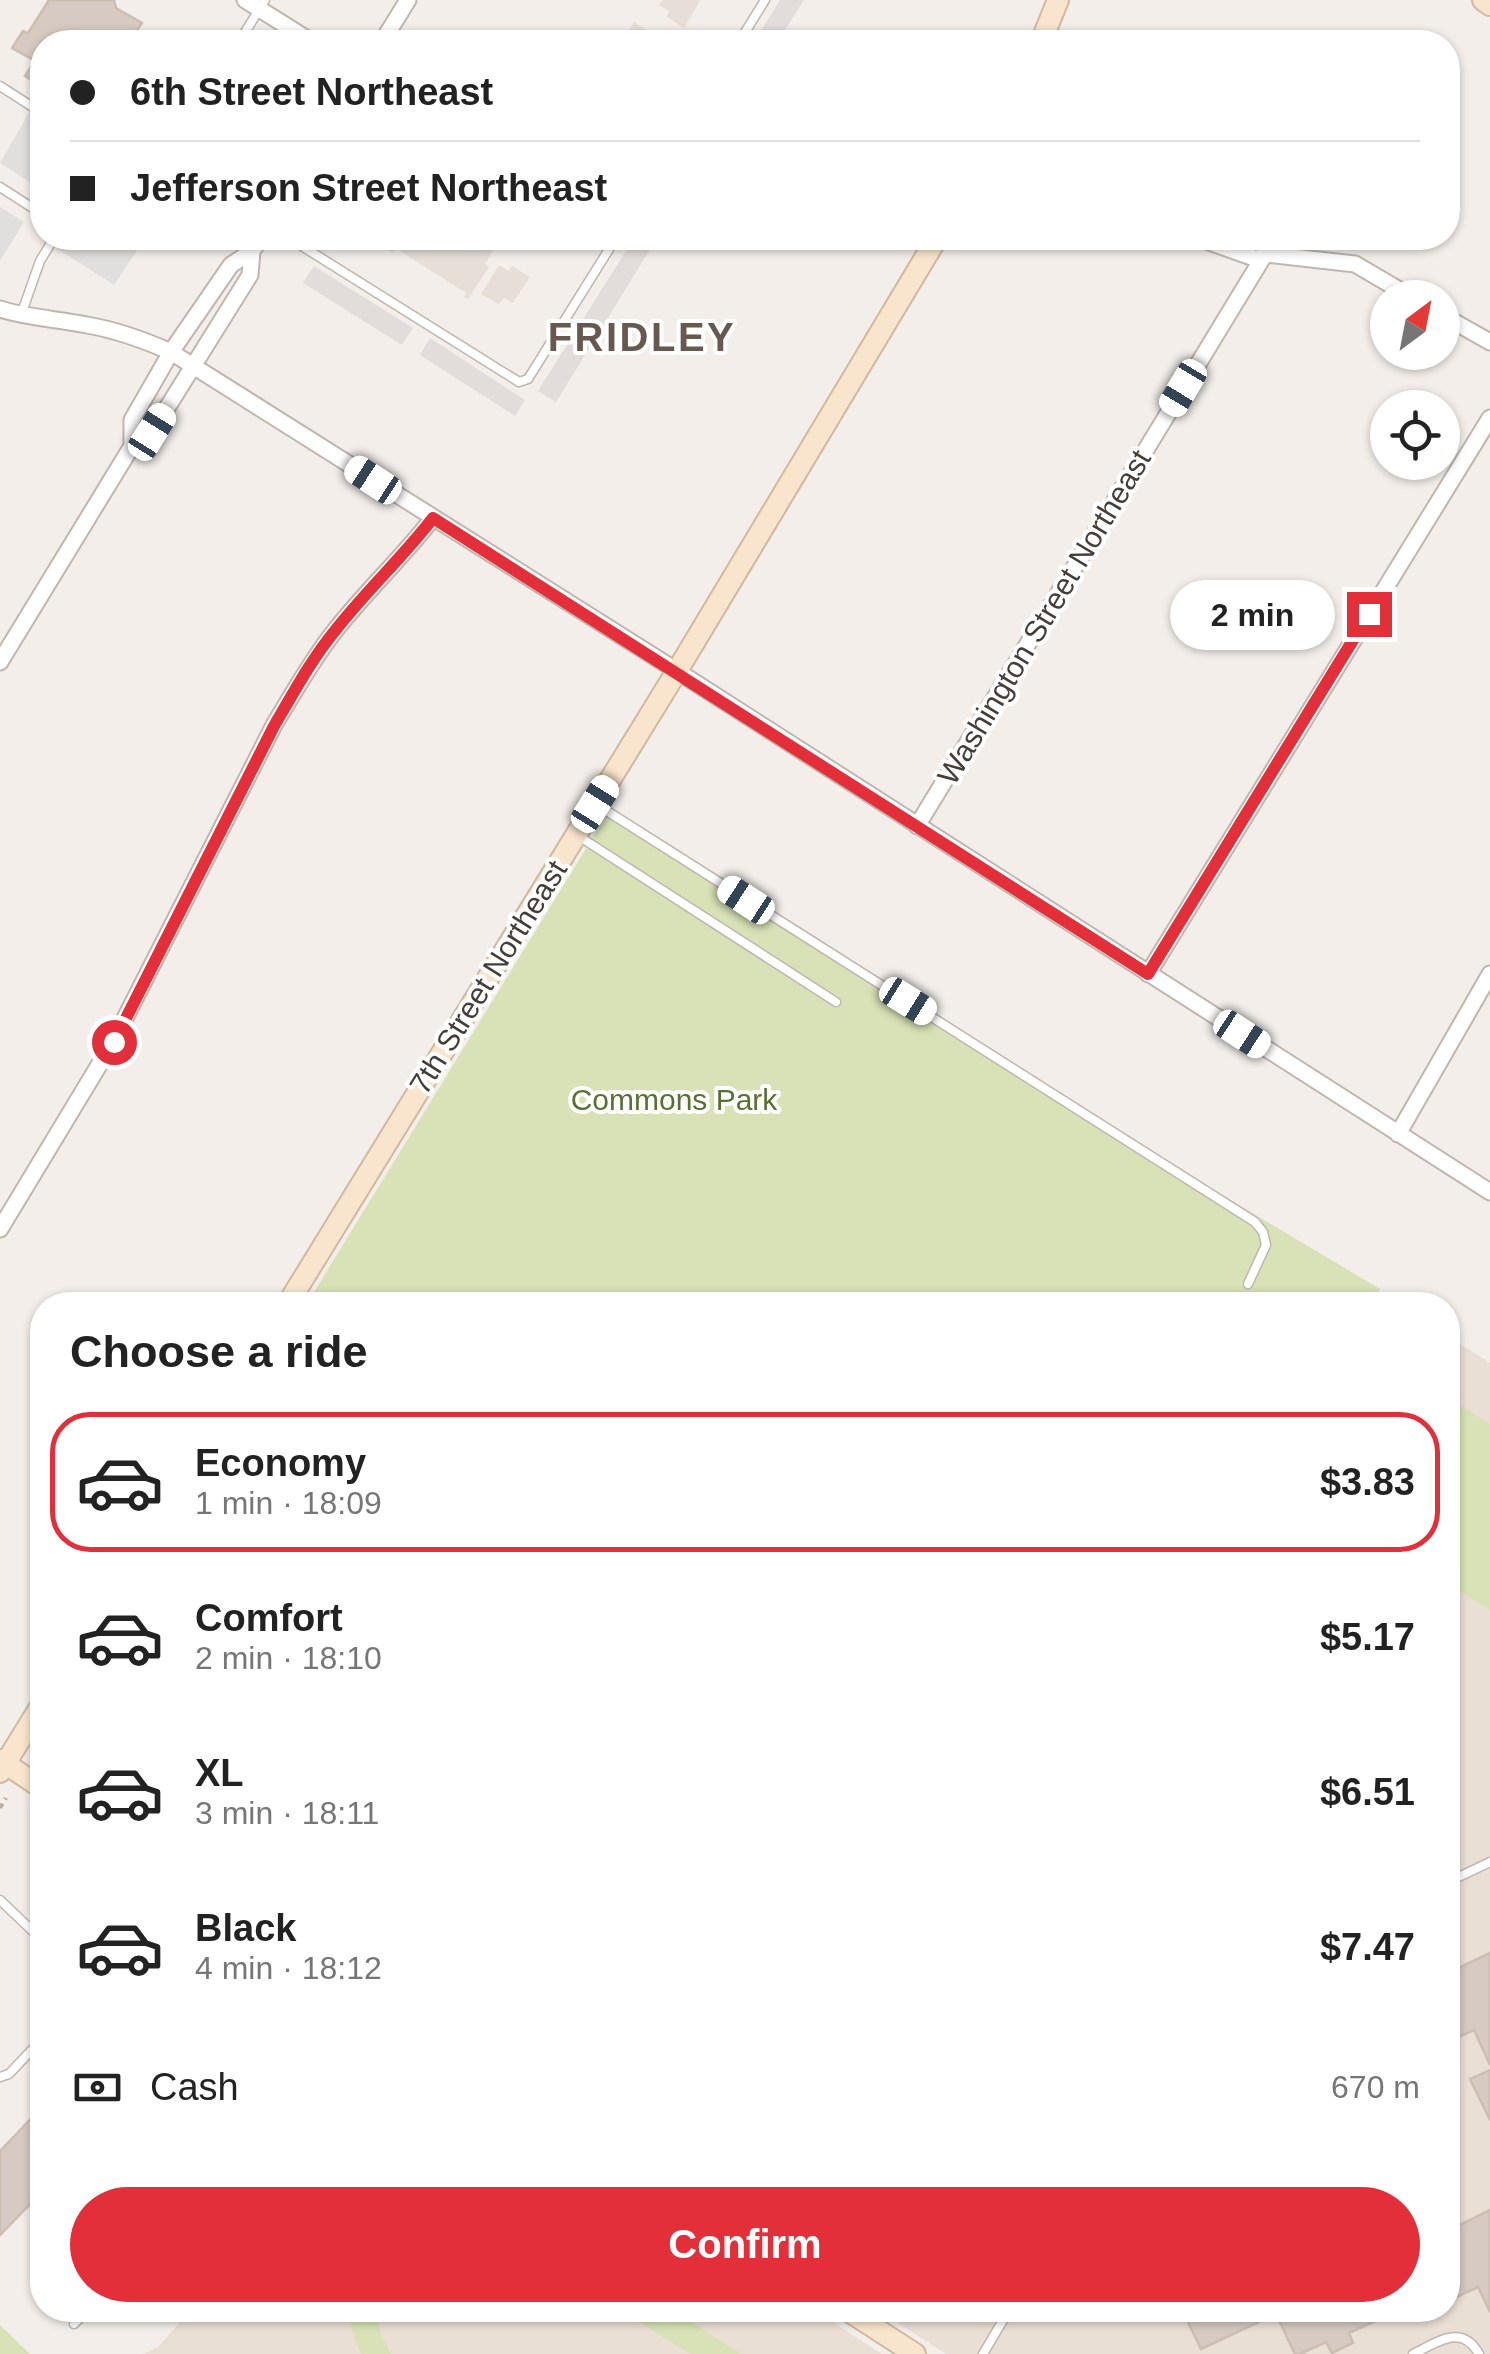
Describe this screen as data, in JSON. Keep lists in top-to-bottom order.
{
  "streets": {
    "street": ["Washington Street Northeast", "7th Street Northeast"]
  },
  "districts": ["FRIDLEY"],
  "parks": ["Commons Park"],
  "north": "top right",
  "page": {
    "banner": ["6th Street Northeast", "Jefferson Street Northeast"],
    "bubble": "2 min",
    "heading": "Choose a ride",
    "list": [
      {
        "name": "Economy",
        "note": "1 min · 18:09",
        "value": "$3.83"
      },
      {
        "name": "Comfort",
        "note": "2 min · 18:10",
        "value": "$5.17"
      },
      {
        "name": "XL",
        "note": "3 min · 18:11",
        "value": "$6.51"
      },
      {
        "name": "Black",
        "note": "4 min · 18:12",
        "value": "$7.47"
      }
    ],
    "pay": ["Cash", "670 m"],
    "buttons": "Confirm"
  }
}
